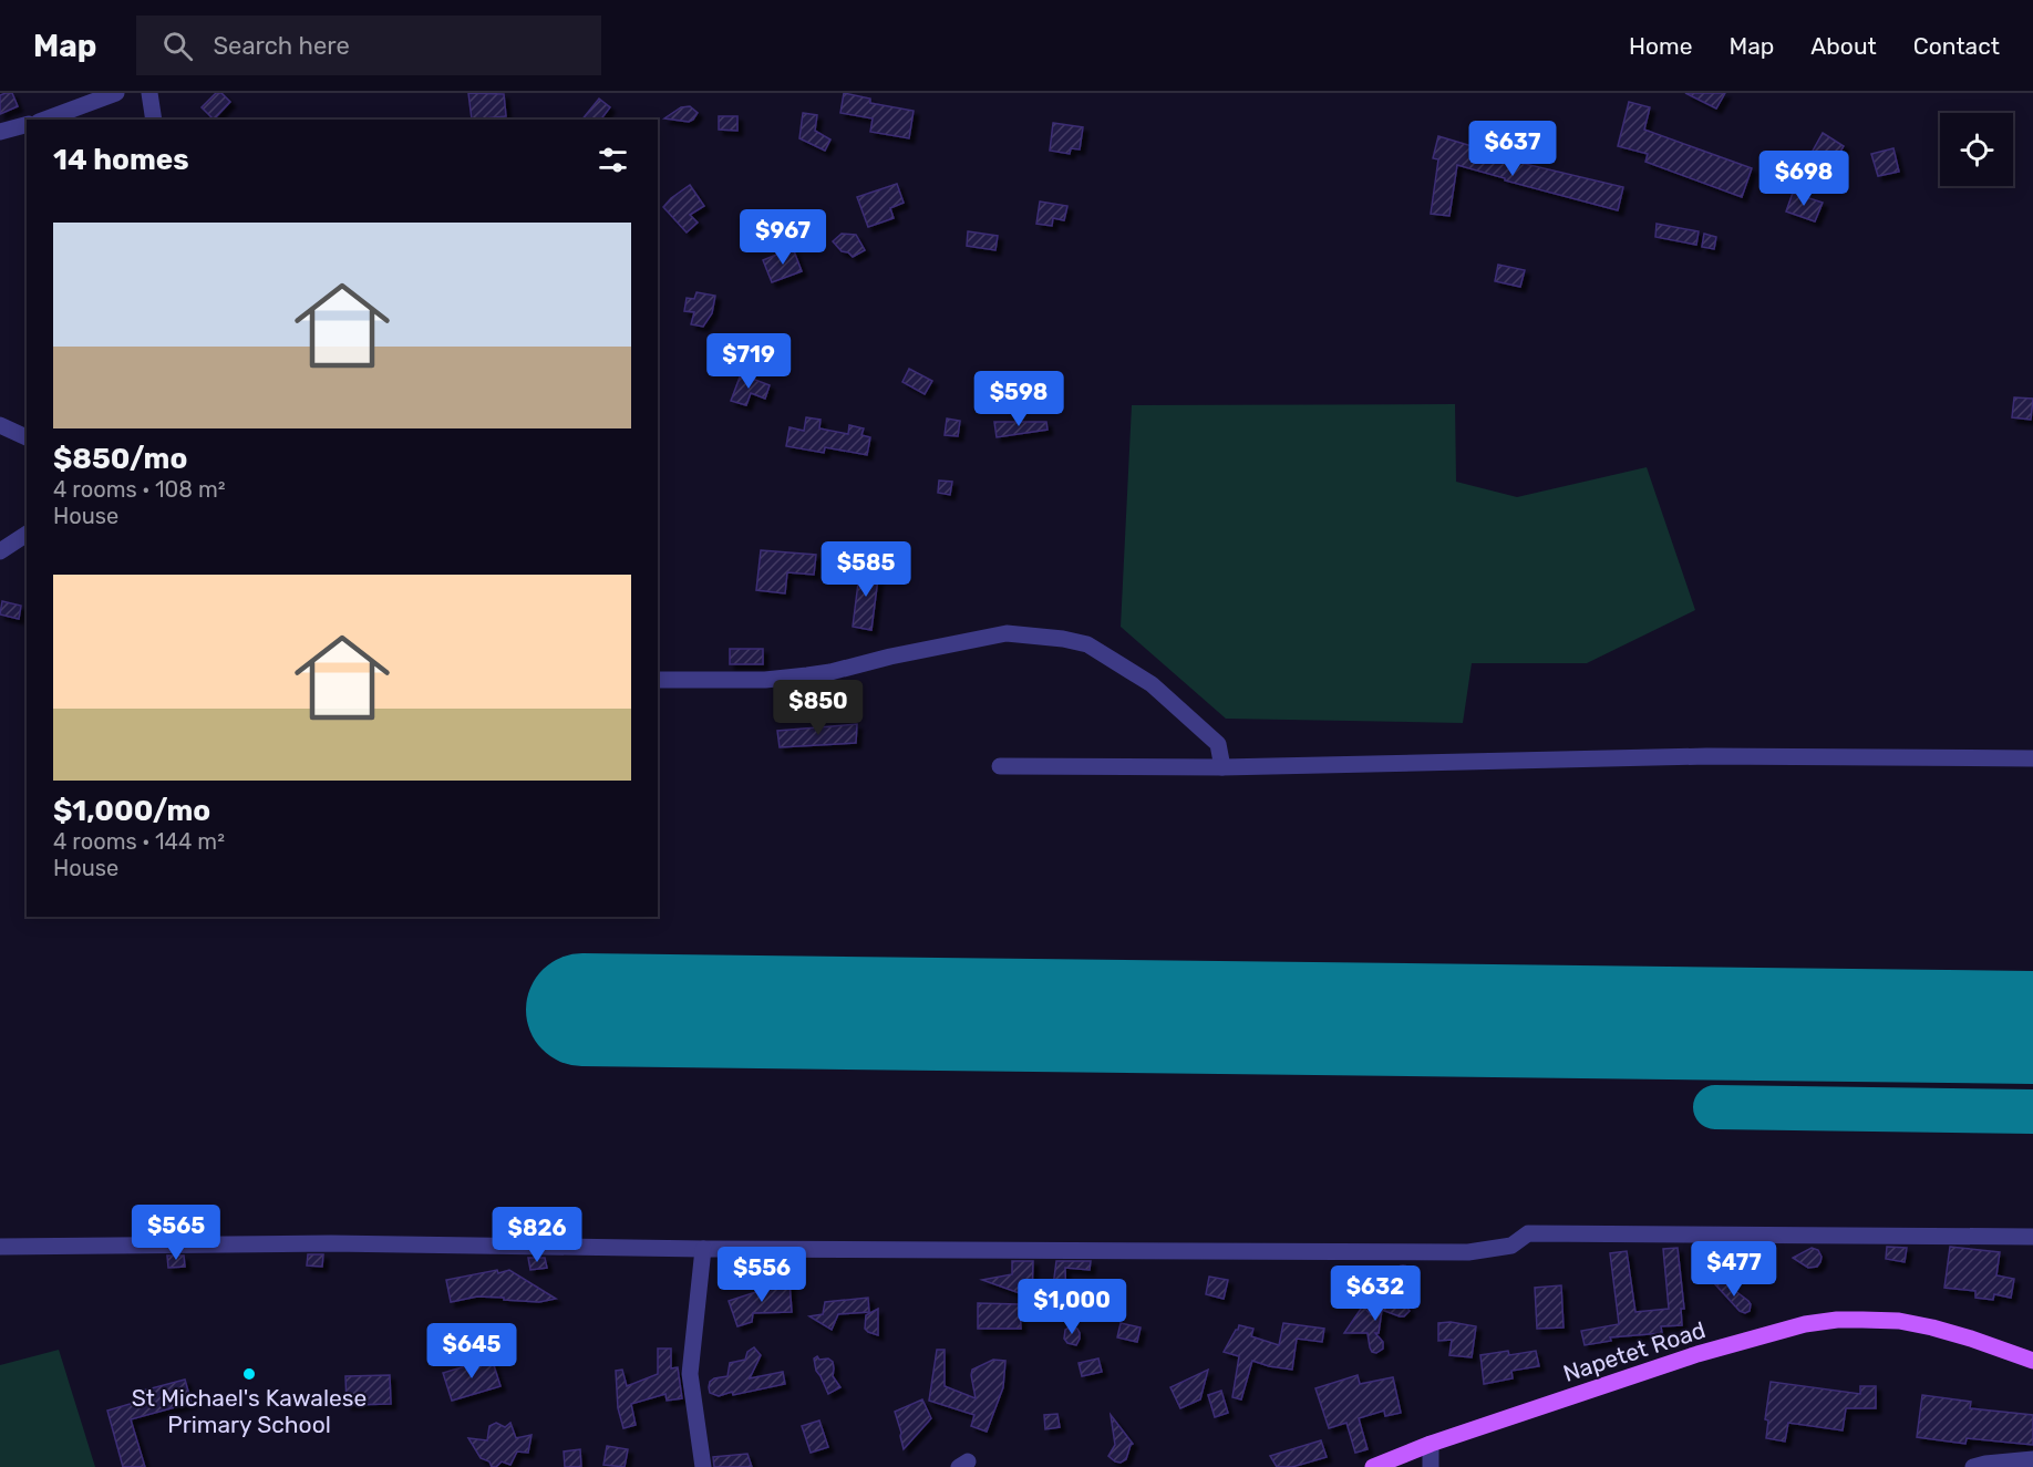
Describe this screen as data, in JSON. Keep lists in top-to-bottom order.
{
  "streets": {
    "main road": ["Napetet Road"]
  },
  "places": ["St Michael's Kawalese Primary School"],
  "page": {
    "header": "Map",
    "search": "Search here",
    "nav": [
      "Home",
      "Map",
      "About",
      "Contact"
    ],
    "heading": "14 homes",
    "price": [
      "$637",
      "$698",
      "$967",
      "$719",
      "$598",
      "$585",
      "$850",
      "$565",
      "$826",
      "$477",
      "$556",
      "$632",
      "$1,000",
      "$645"
    ],
    "list": [
      {
        "name": "$850/mo",
        "note": "4 rooms · 108 m² · House"
      },
      {
        "name": "$1,000/mo",
        "note": "4 rooms · 144 m² · House"
      }
    ]
  }
}
